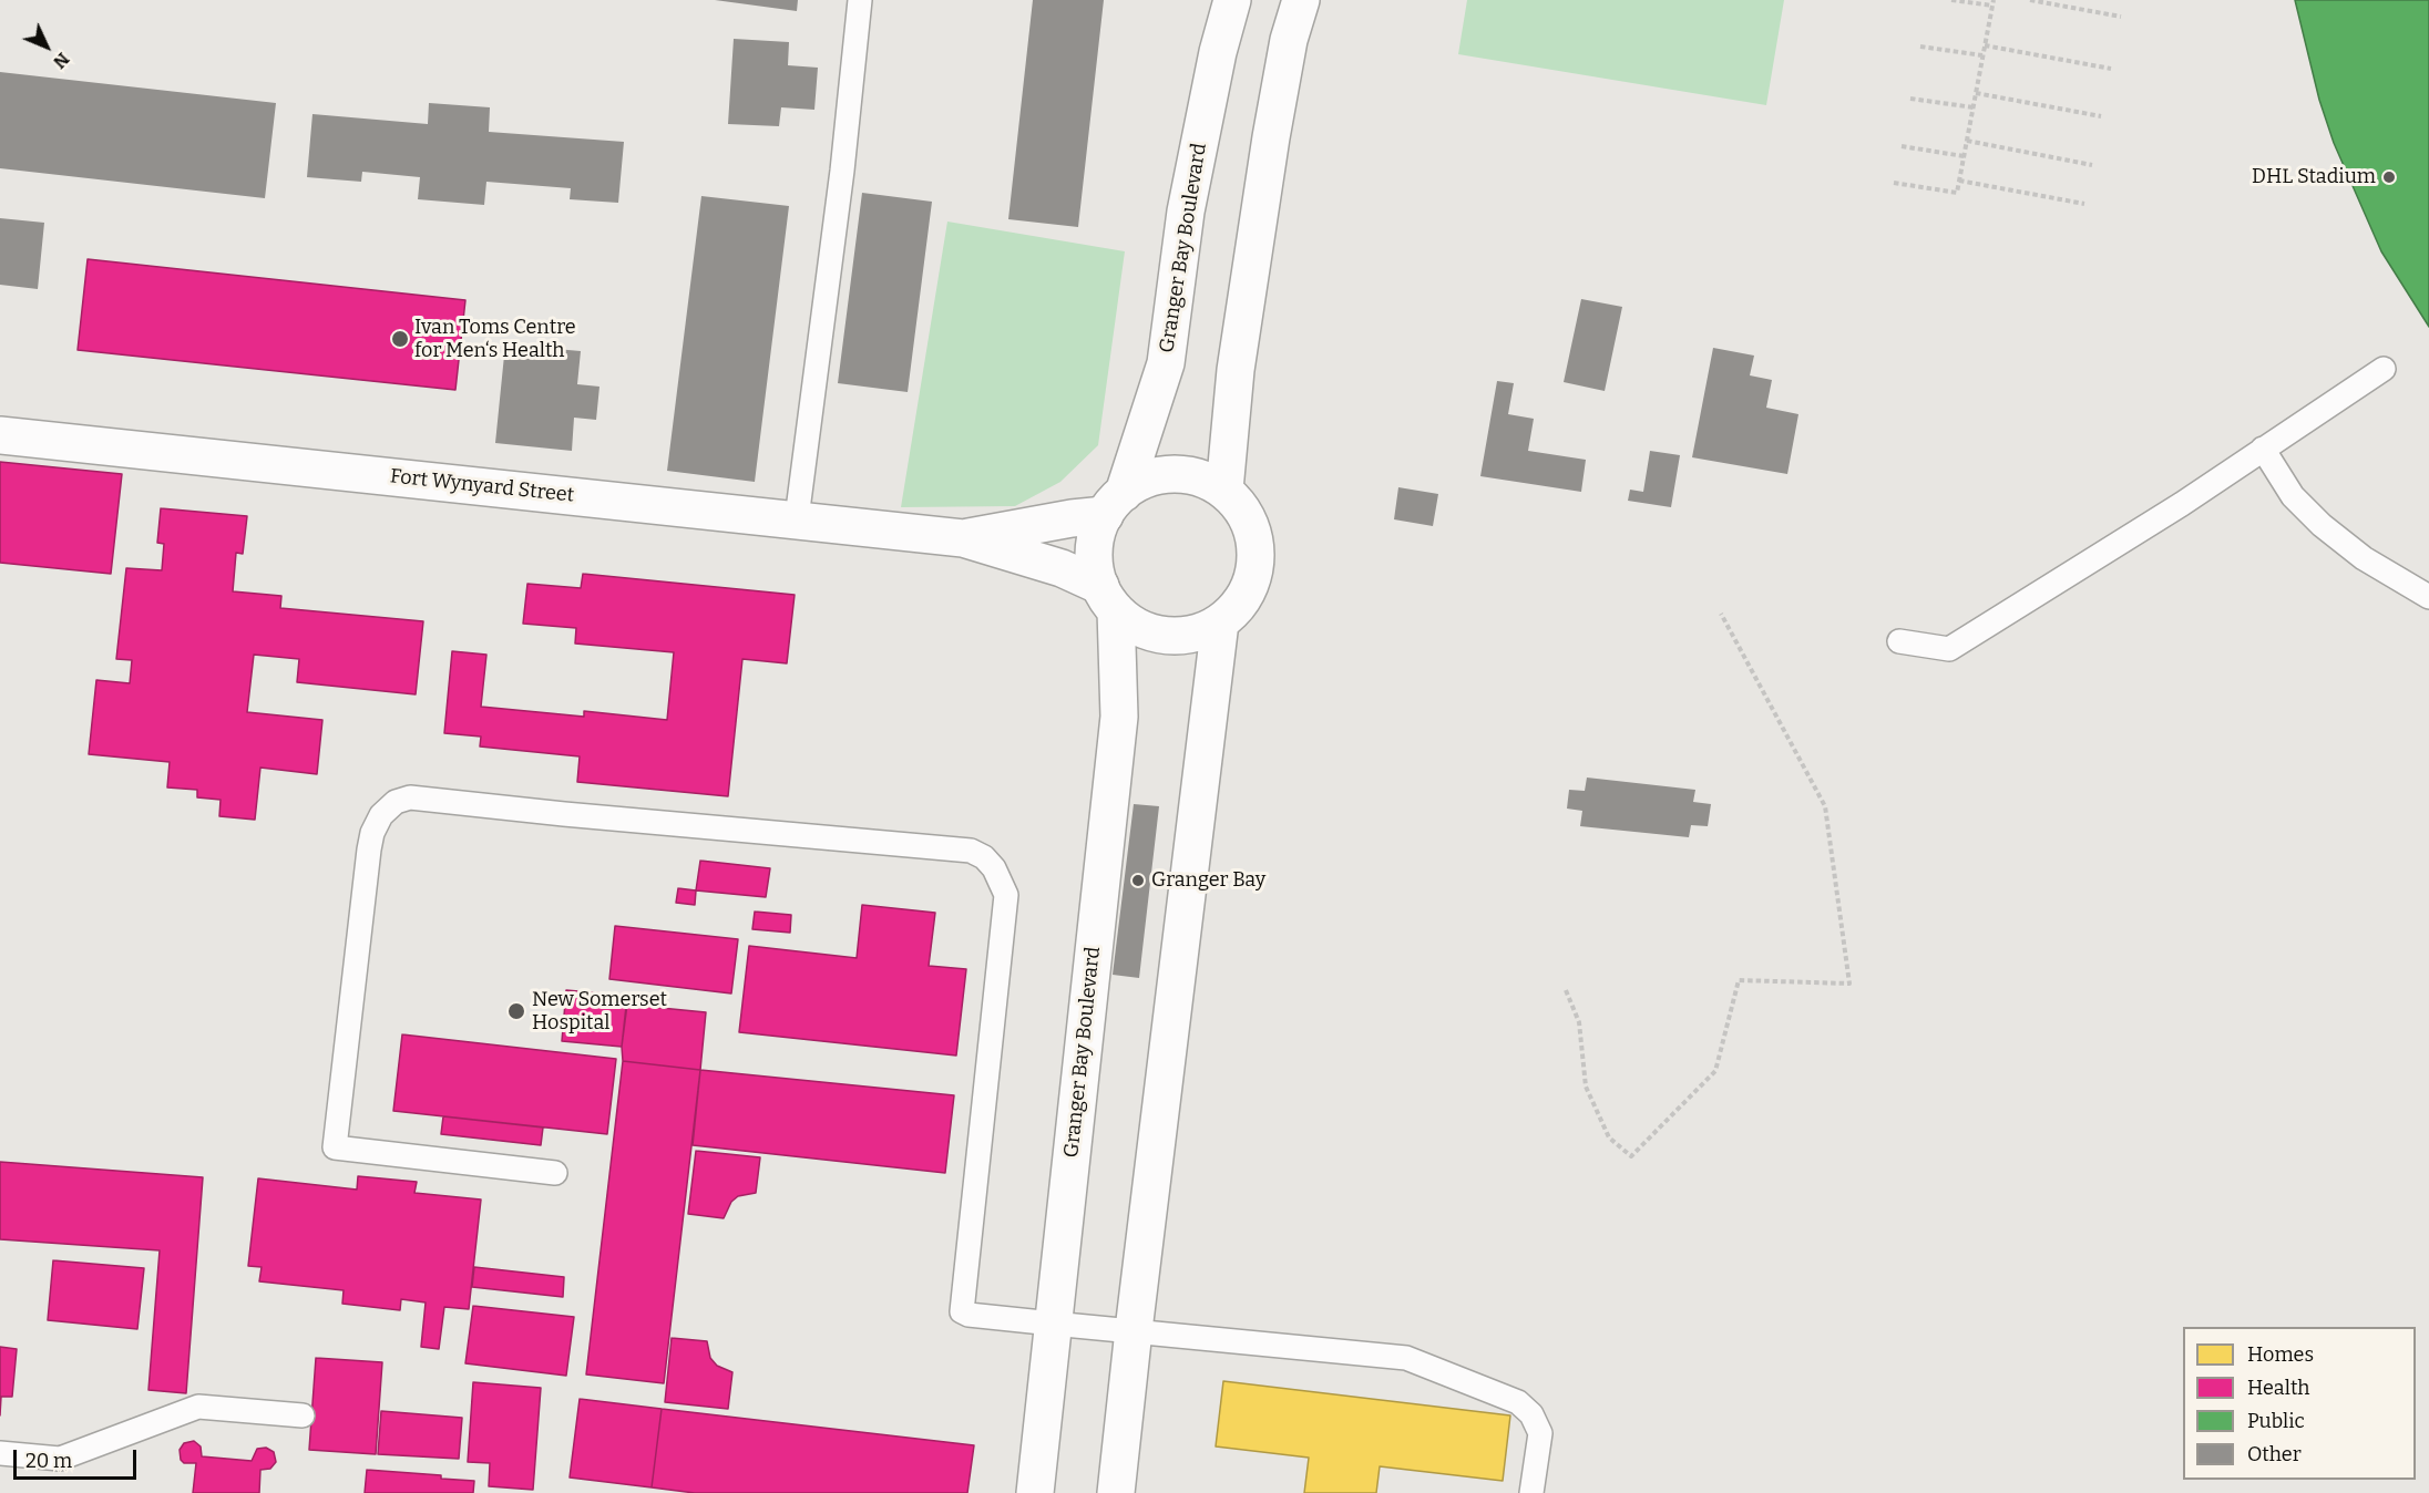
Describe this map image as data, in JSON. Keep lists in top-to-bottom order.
{
  "streets": {
    "street": ["Granger Bay Boulevard", "Fort Wynyard Street"]
  },
  "crossings": [
    ["Granger Bay Boulevard", "Fort Wynyard Street"]
  ],
  "places": [
    "DHL Stadium",
    "Ivan Toms Centre for Men‘s Health",
    "Granger Bay",
    "New Somerset Hospital"
  ],
  "legend": [
    "Homes",
    "Health",
    "Public",
    "Other"
  ],
  "scale_bar": "20 m",
  "north": "bottom right"
}
